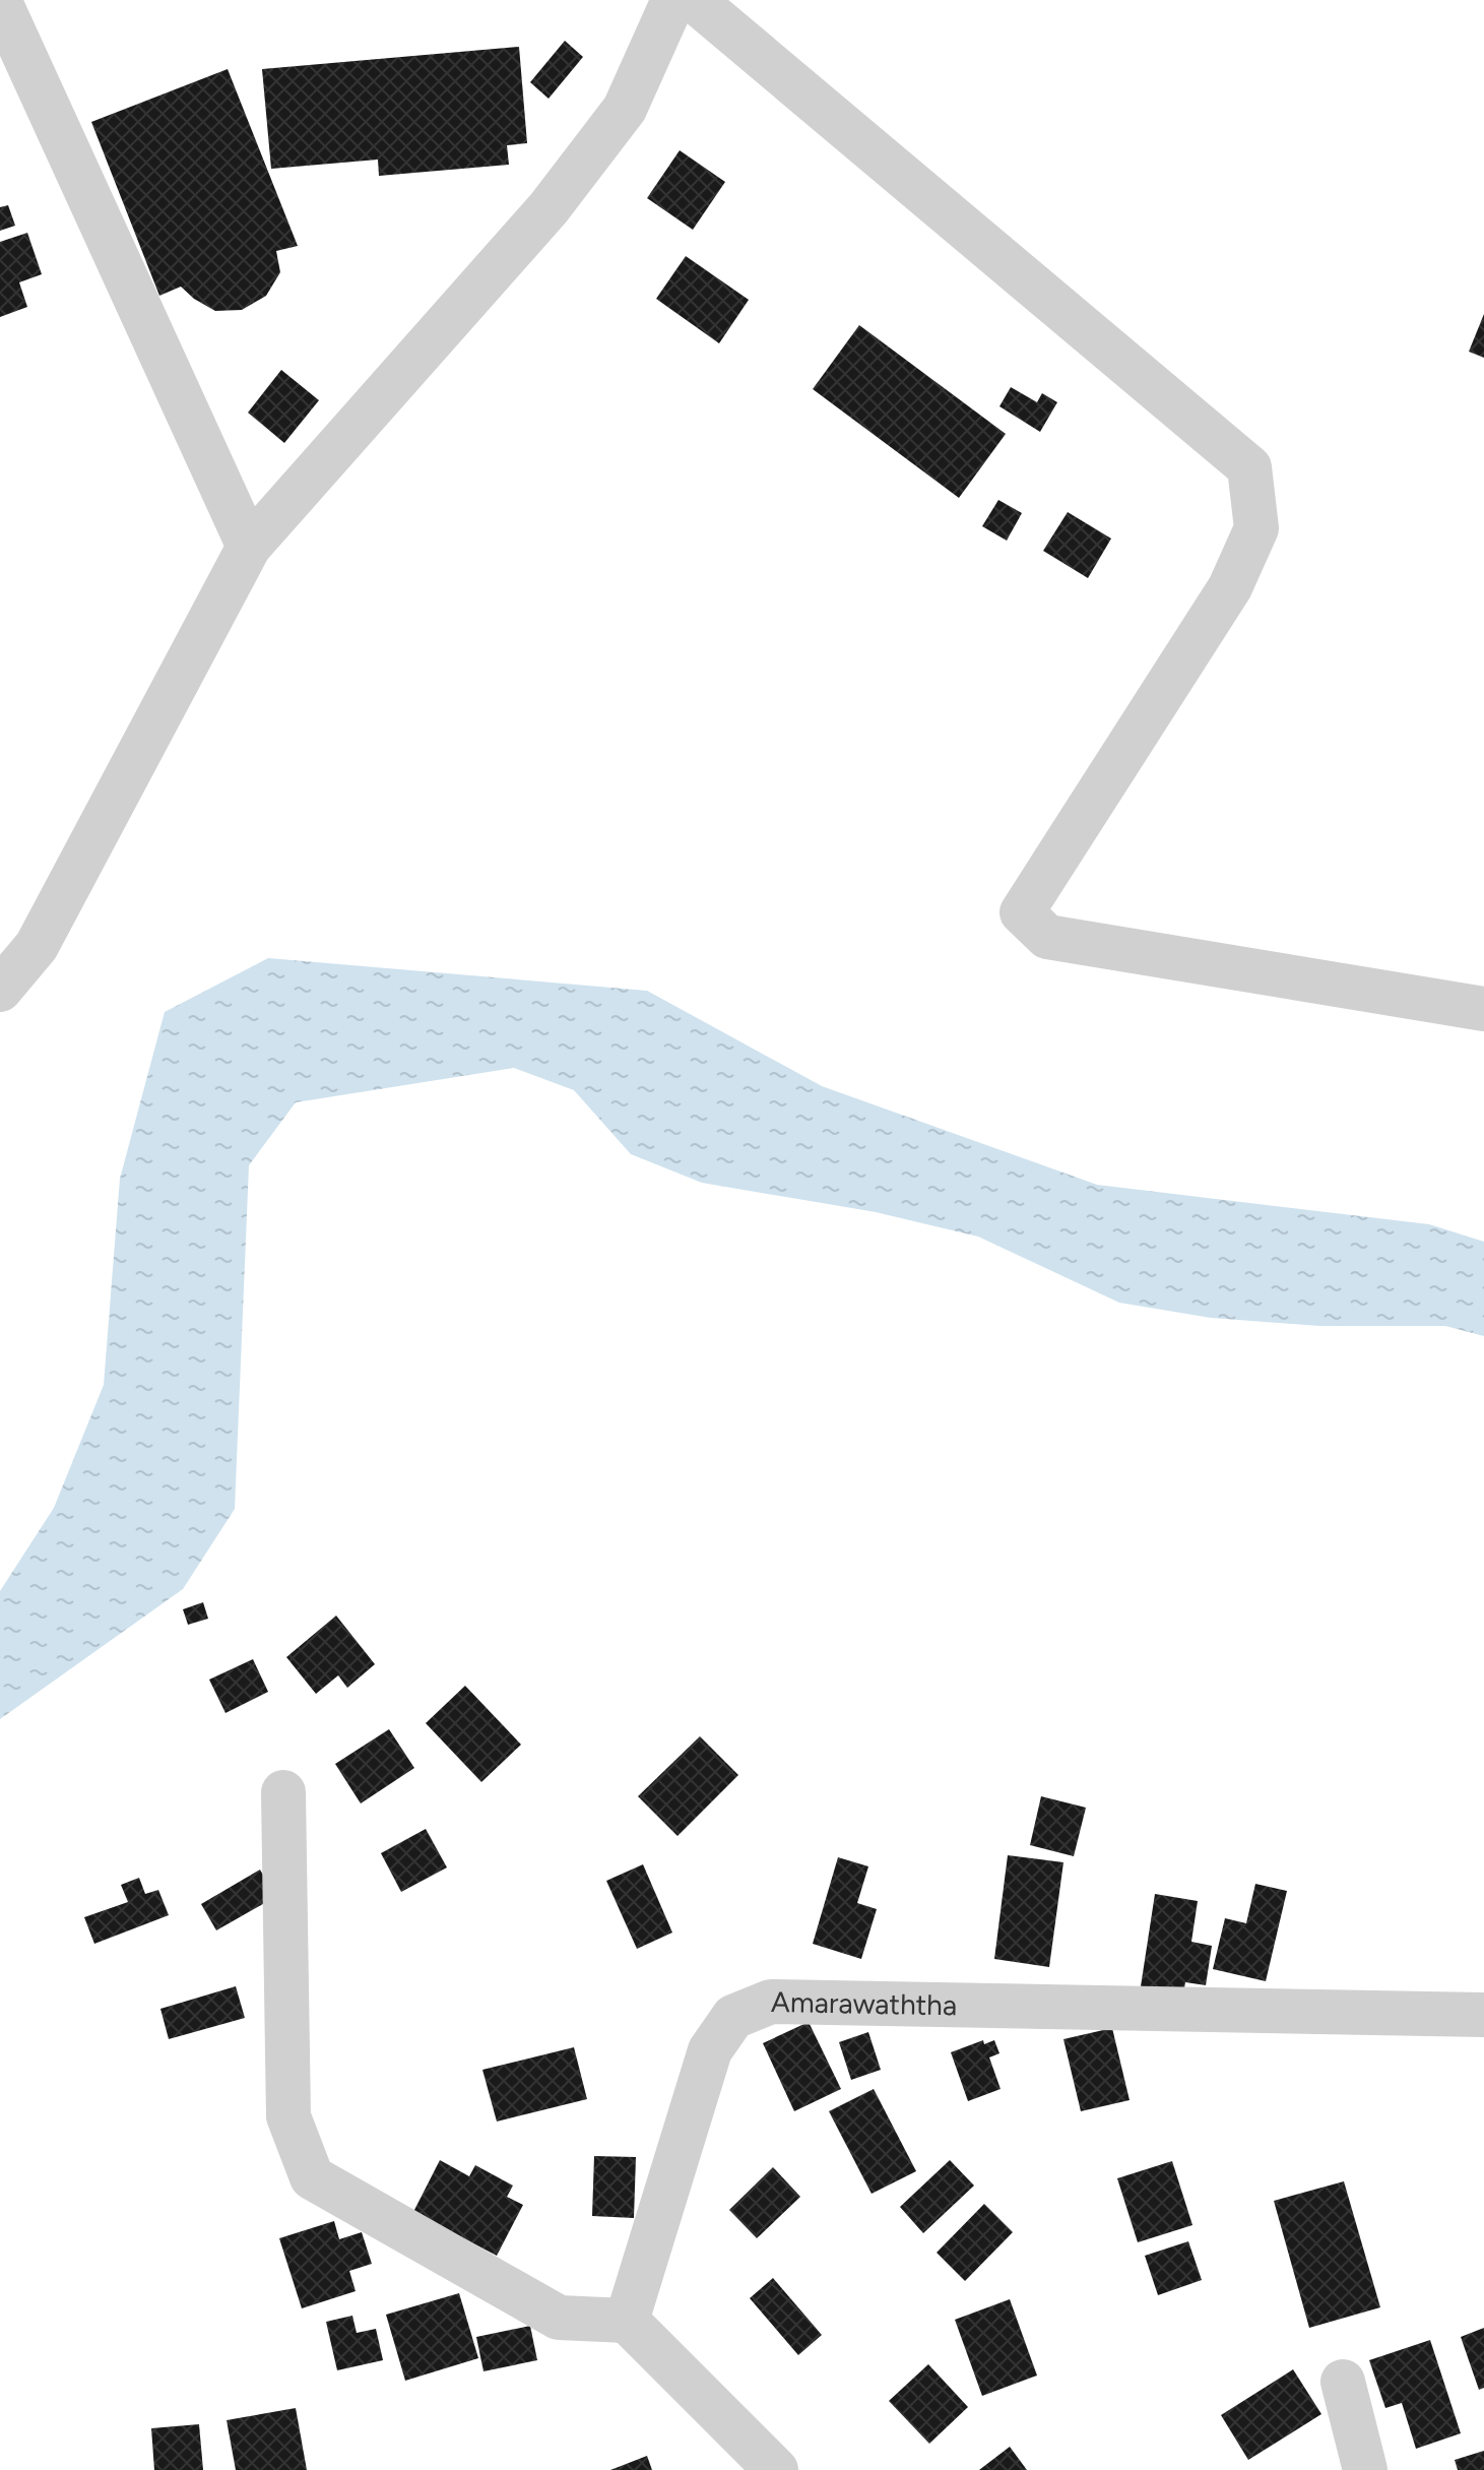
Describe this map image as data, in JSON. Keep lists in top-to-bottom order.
{
  "streets": {
    "street": ["Amarawaththa"]
  }
}
